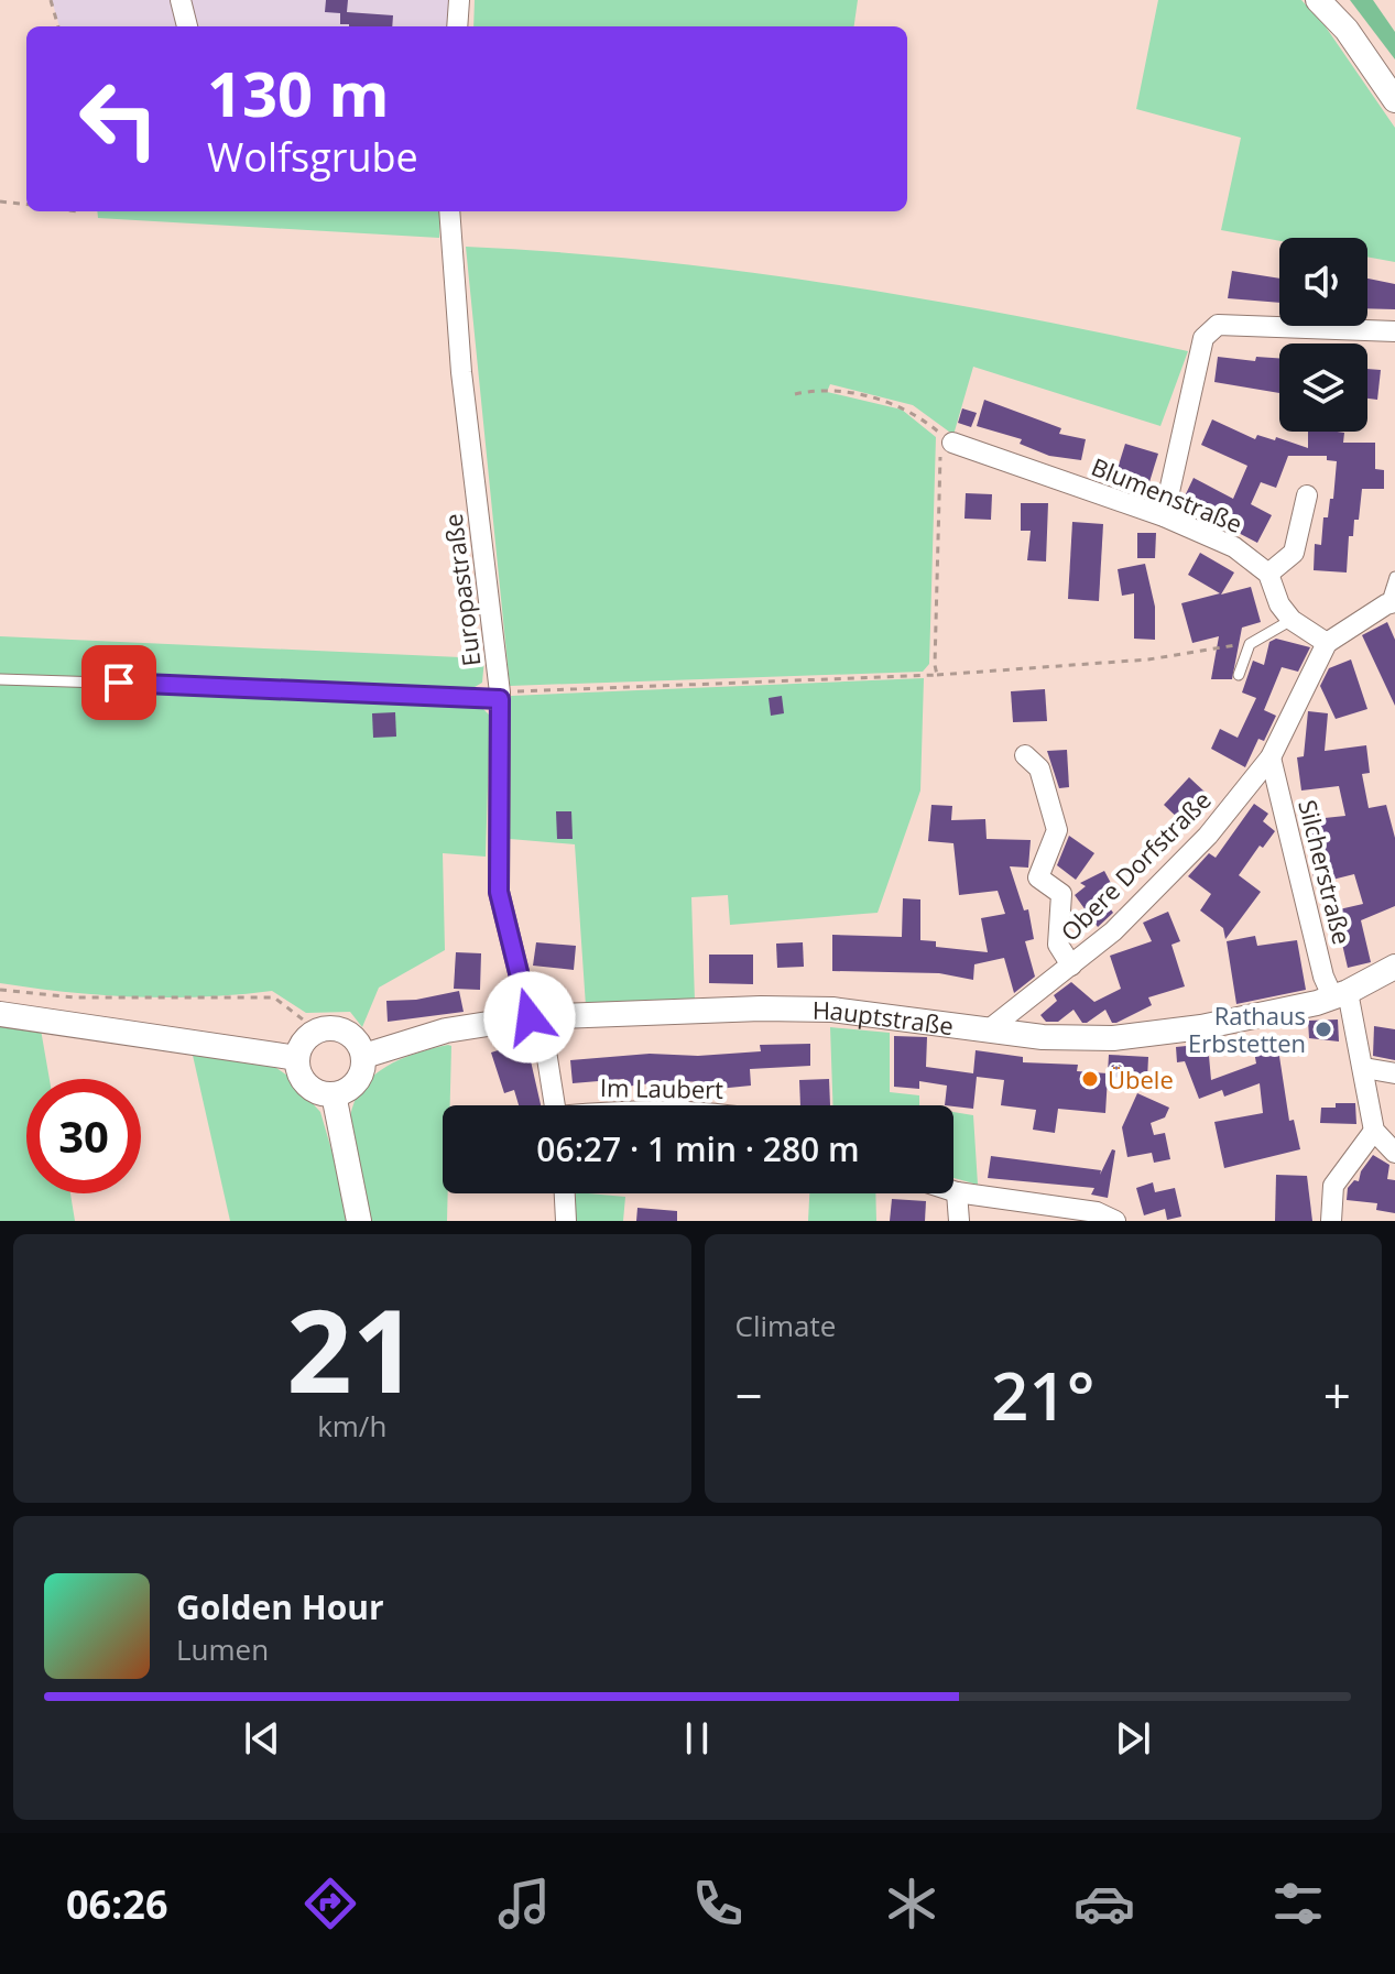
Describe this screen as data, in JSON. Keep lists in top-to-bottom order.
{
  "streets": {
    "street": [
      "Blumenstraße",
      "Europastraße",
      "Obere Dorfstraße",
      "Silcherstraße",
      "Hauptstraße"
    ]
  },
  "crossings": [
    ["Blumenstraße", "Obere Dorfstraße"],
    ["Europastraße", "Hauptstraße"],
    ["Obere Dorfstraße", "Silcherstraße"],
    ["Obere Dorfstraße", "Hauptstraße"],
    ["Silcherstraße", "Hauptstraße"]
  ],
  "places": ["Rathaus Erbstetten", "Übele"],
  "page": {
    "turn": ["130 m", "Wolfsgrube"],
    "limit": "30",
    "trip": "06:27 · 1 min · 280 m",
    "tile": [
      ["21", "km/h"],
      "Climate"
    ],
    "heat": ["−", "21°", "+"],
    "song": ["Golden Hour", "Lumen"],
    "tabs": "06:26"
  }
}
